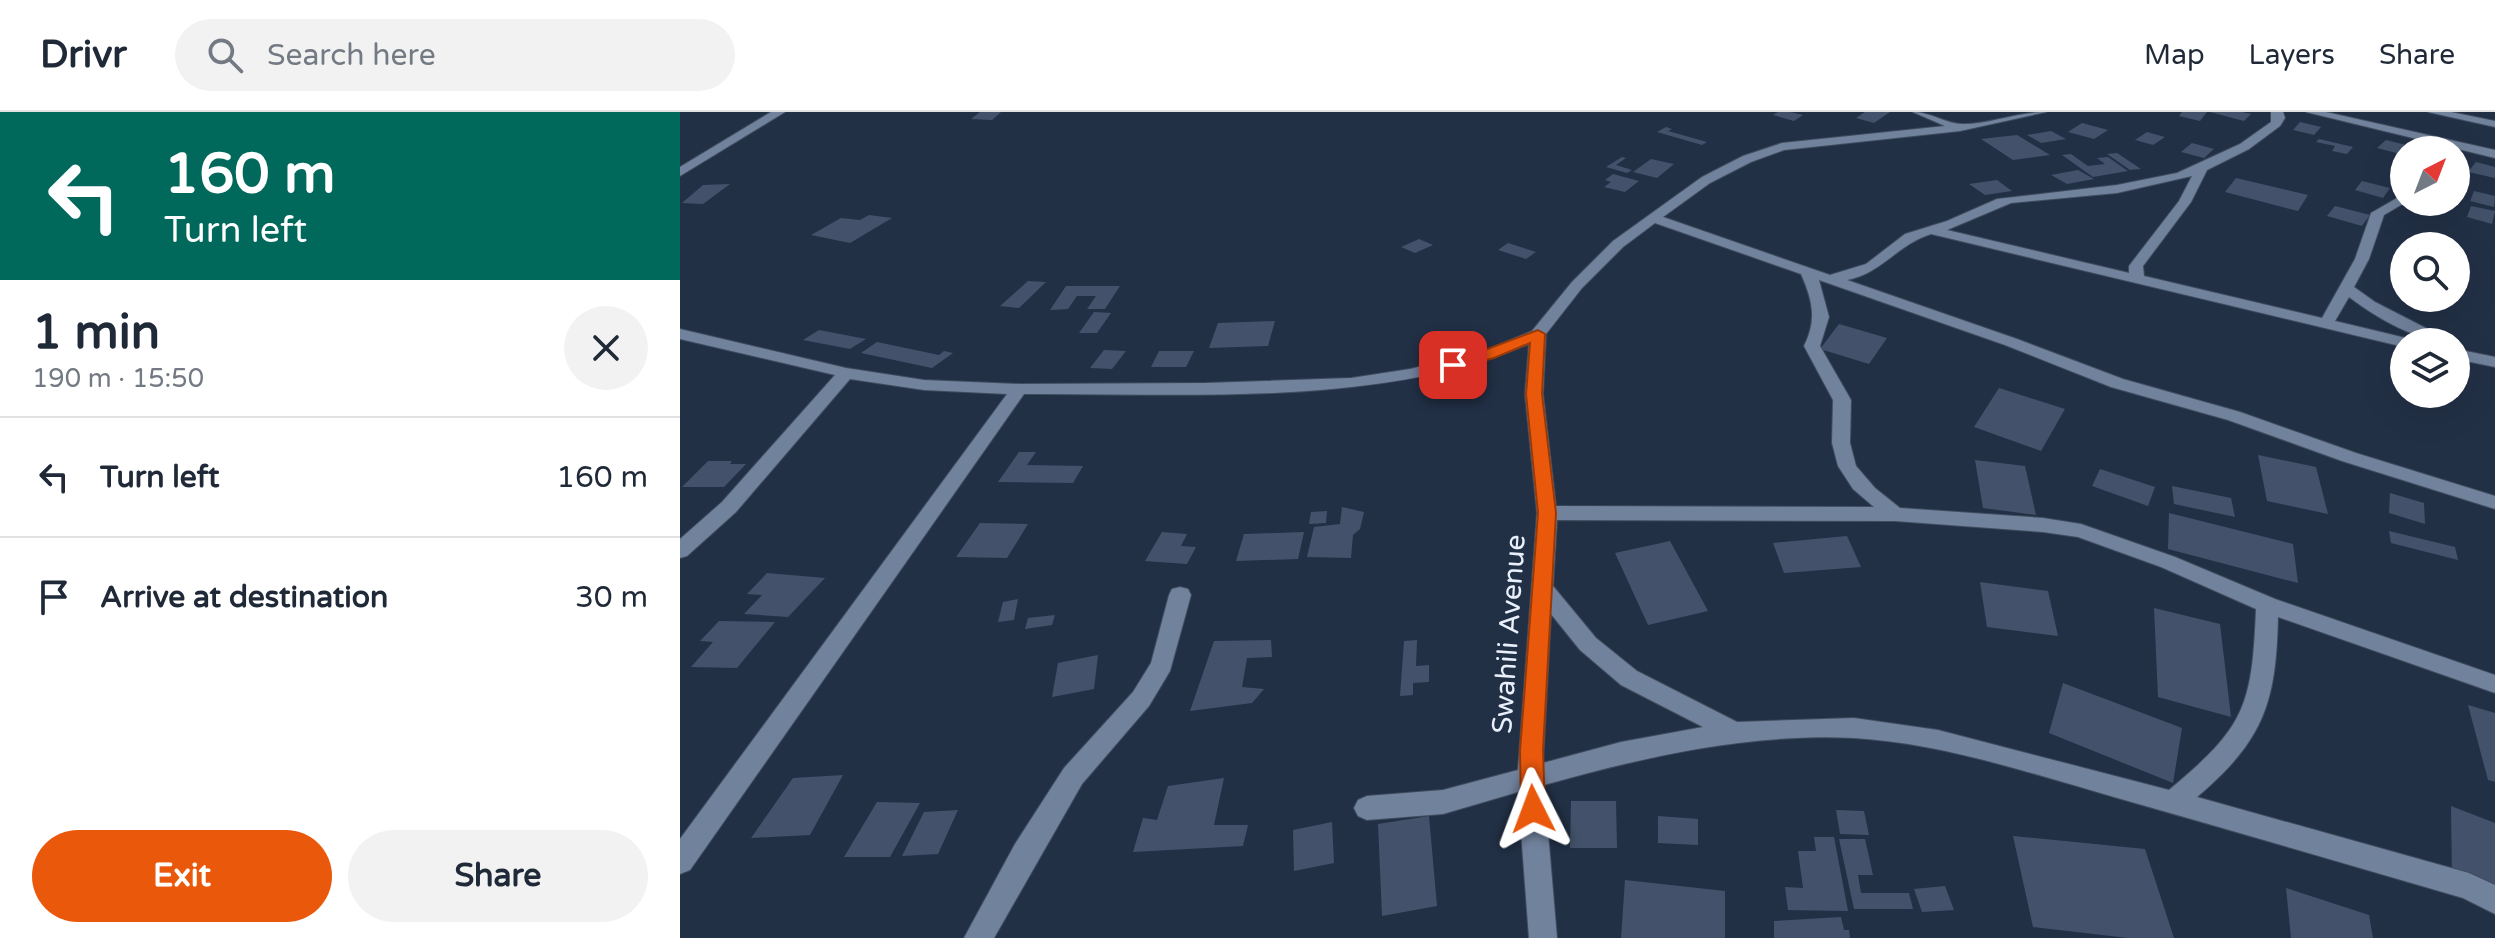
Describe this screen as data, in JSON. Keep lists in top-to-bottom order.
{
  "streets": {
    "street": ["Swahili Avenue"]
  },
  "north": "top right",
  "page": {
    "header": "Drivr",
    "search": "Search here",
    "nav": ["Map", "Layers", "Share"],
    "turn": ["160 m", "Turn left"],
    "heading": ["1 min", "190 m · 15:50"],
    "list": [
      {
        "name": "Turn left",
        "value": "160 m"
      },
      {
        "name": "Arrive at destination",
        "value": "30 m"
      }
    ],
    "buttons": ["Exit", "Share"]
  }
}
